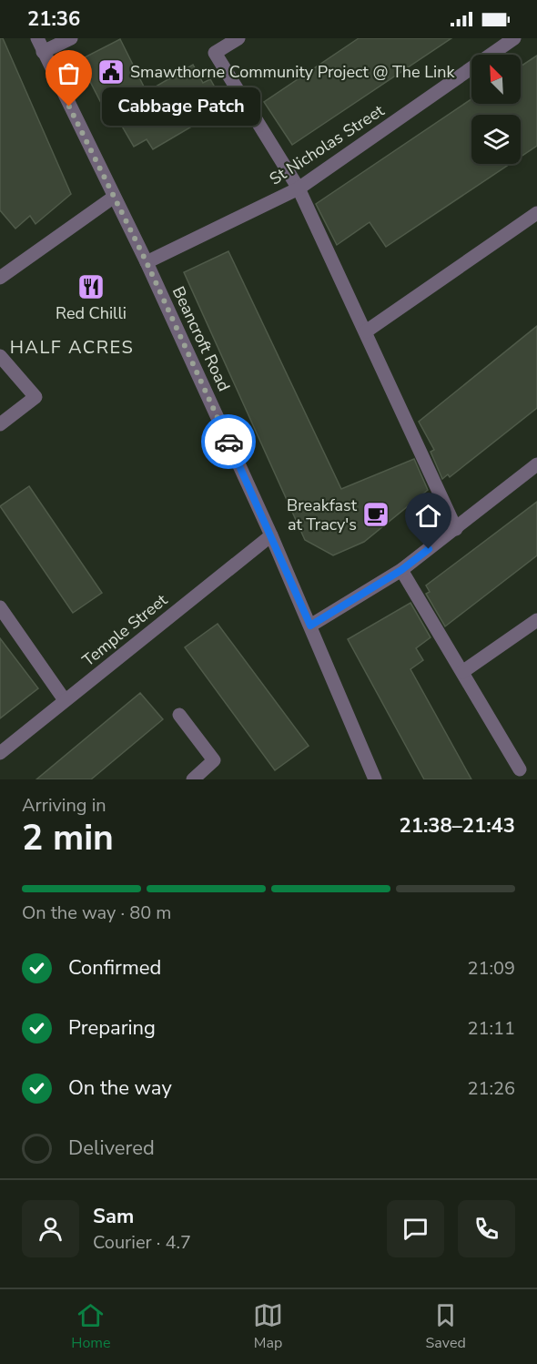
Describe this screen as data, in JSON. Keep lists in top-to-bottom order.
{
  "streets": {
    "street": ["St Nicholas Street", "Beancroft Road", "Temple Street"]
  },
  "crossings": [
    ["St Nicholas Street", "Beancroft Road"],
    ["Beancroft Road", "Temple Street"]
  ],
  "districts": ["HALF ACRES"],
  "places": {
    "public building": ["Smawthorne Community Project @ The Link"],
    "other": ["Cabbage Patch"],
    "restaurant": ["Red Chilli"],
    "cafe": ["Breakfast at Tracy's"]
  },
  "north": "top left",
  "page": {
    "status": "21:36",
    "bubble": "Cabbage Patch",
    "heading": ["2 min", "Arriving in", "21:38–21:43"],
    "panel": ["Sam", "Courier · 4.7"],
    "bar": "On the way · 80 m",
    "list": [
      ["Confirmed", "21:09"],
      ["Preparing", "21:11"],
      ["On the way", "21:26"],
      "Delivered"
    ],
    "tabs": ["Home", "Map", "Saved"]
  }
}
